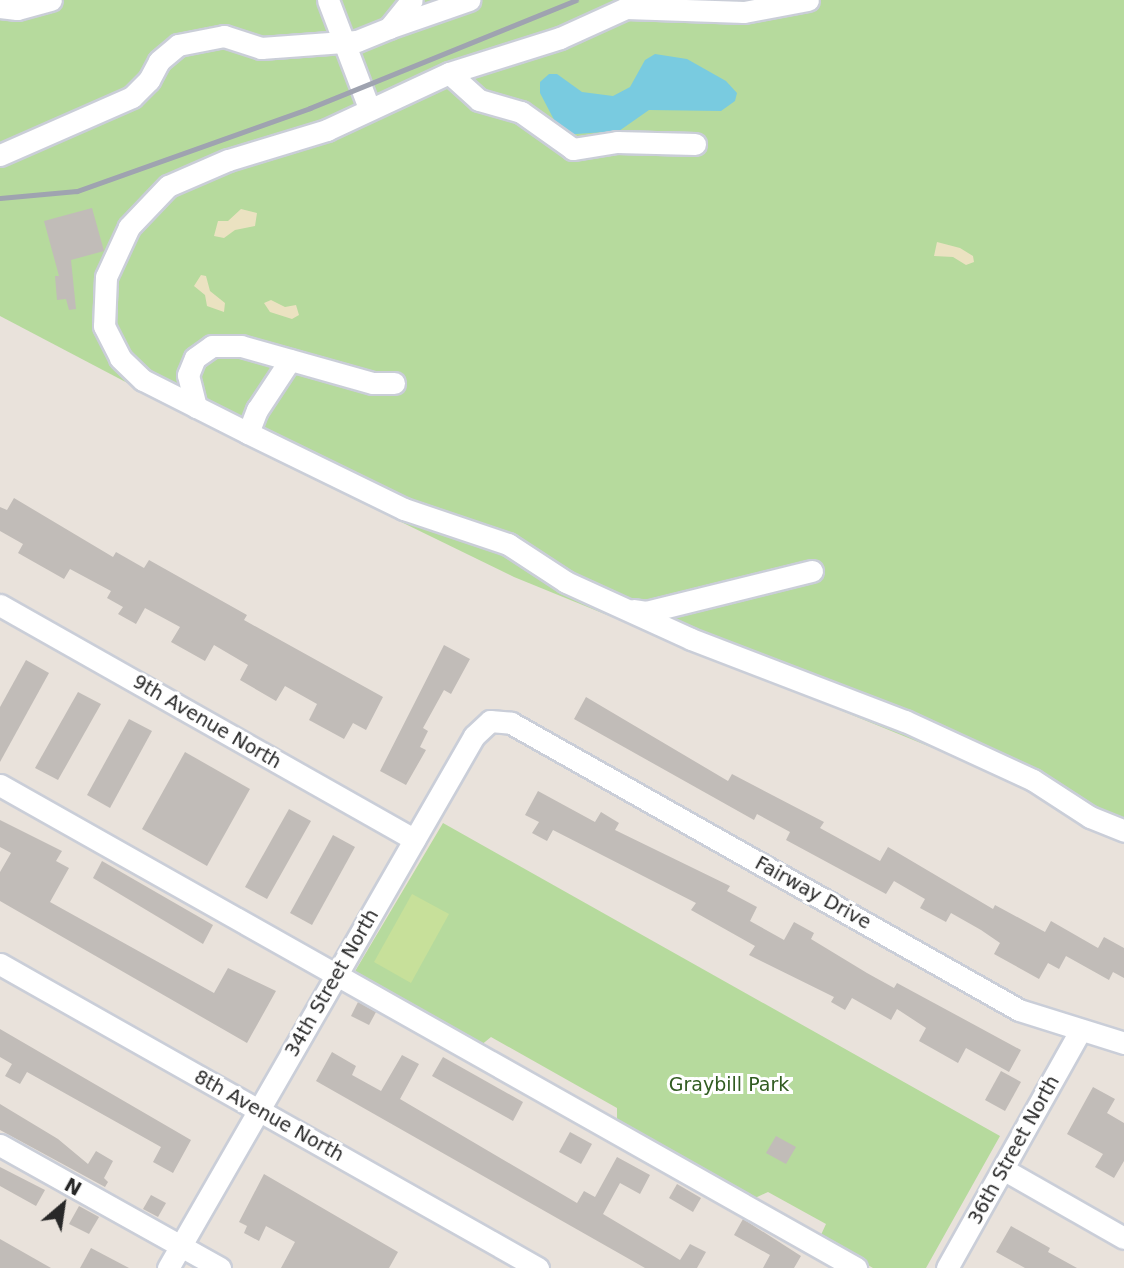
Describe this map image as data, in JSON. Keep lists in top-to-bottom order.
{
  "streets": {
    "street": [
      "9th Avenue North",
      "Fairway Drive",
      "34th Street North",
      "8th Avenue North",
      "36th Street North"
    ]
  },
  "crossings": [
    ["9th Avenue North", "34th Street North"],
    ["Fairway Drive", "34th Street North"],
    ["Fairway Drive", "36th Street North"],
    ["34th Street North", "8th Avenue North"]
  ],
  "parks": ["Graybill Park"],
  "north": "top right"
}
